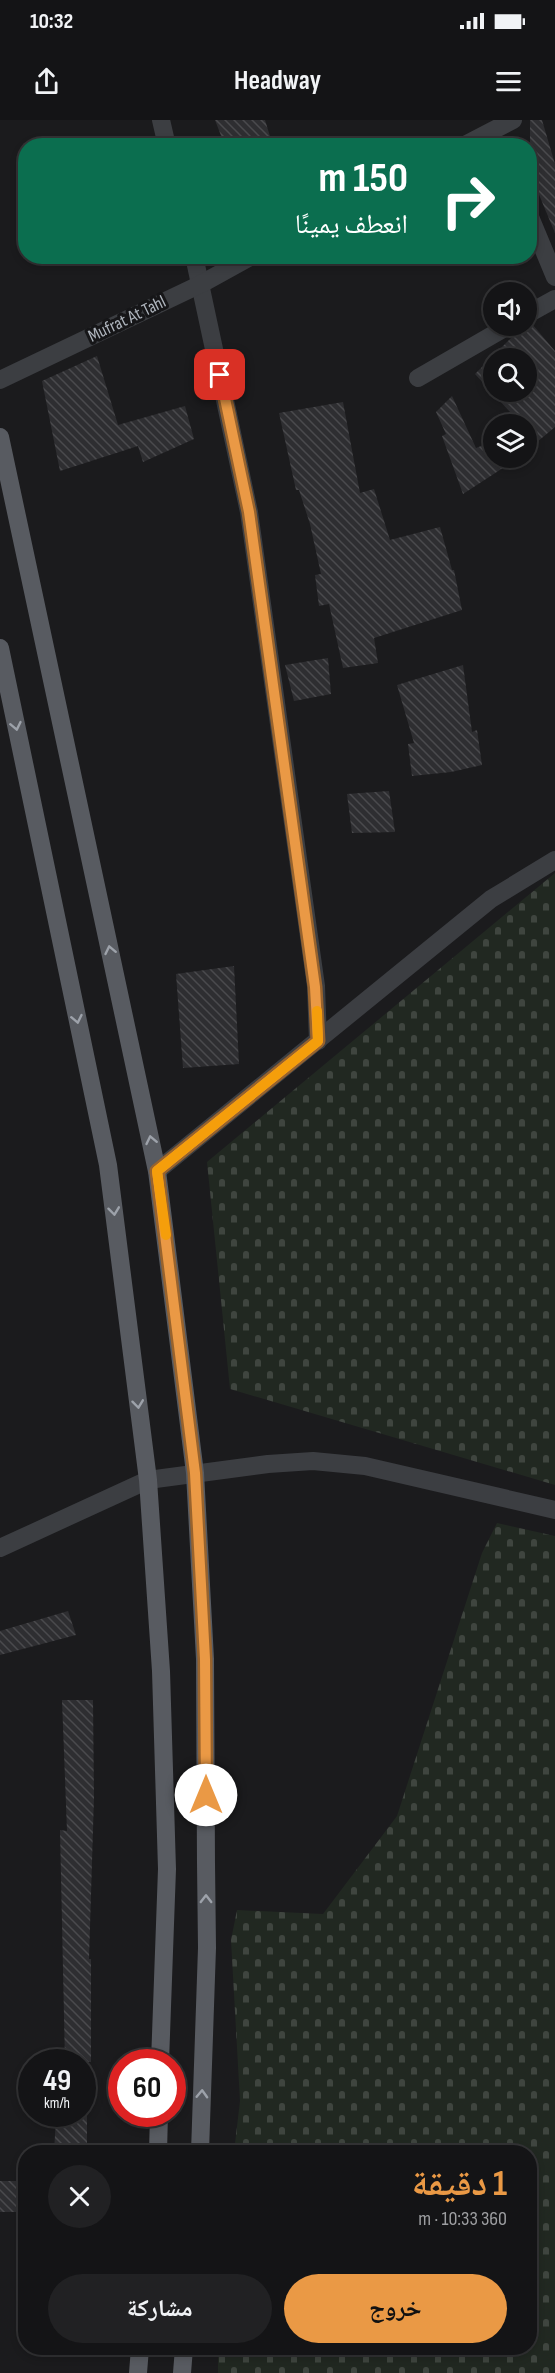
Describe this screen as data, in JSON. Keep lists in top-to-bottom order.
{
  "streets": {
    "street": ["Mufrat At Tahl"]
  },
  "page": {
    "status": "10:32",
    "header": "Headway",
    "turn": ["150 m", "انعطف يمينًا"],
    "speed": "49 km/h",
    "limit": "60",
    "heading": ["1 دقيقة", "360 m · 10:33"],
    "buttons": ["خروج", "مشاركة"]
  }
}
